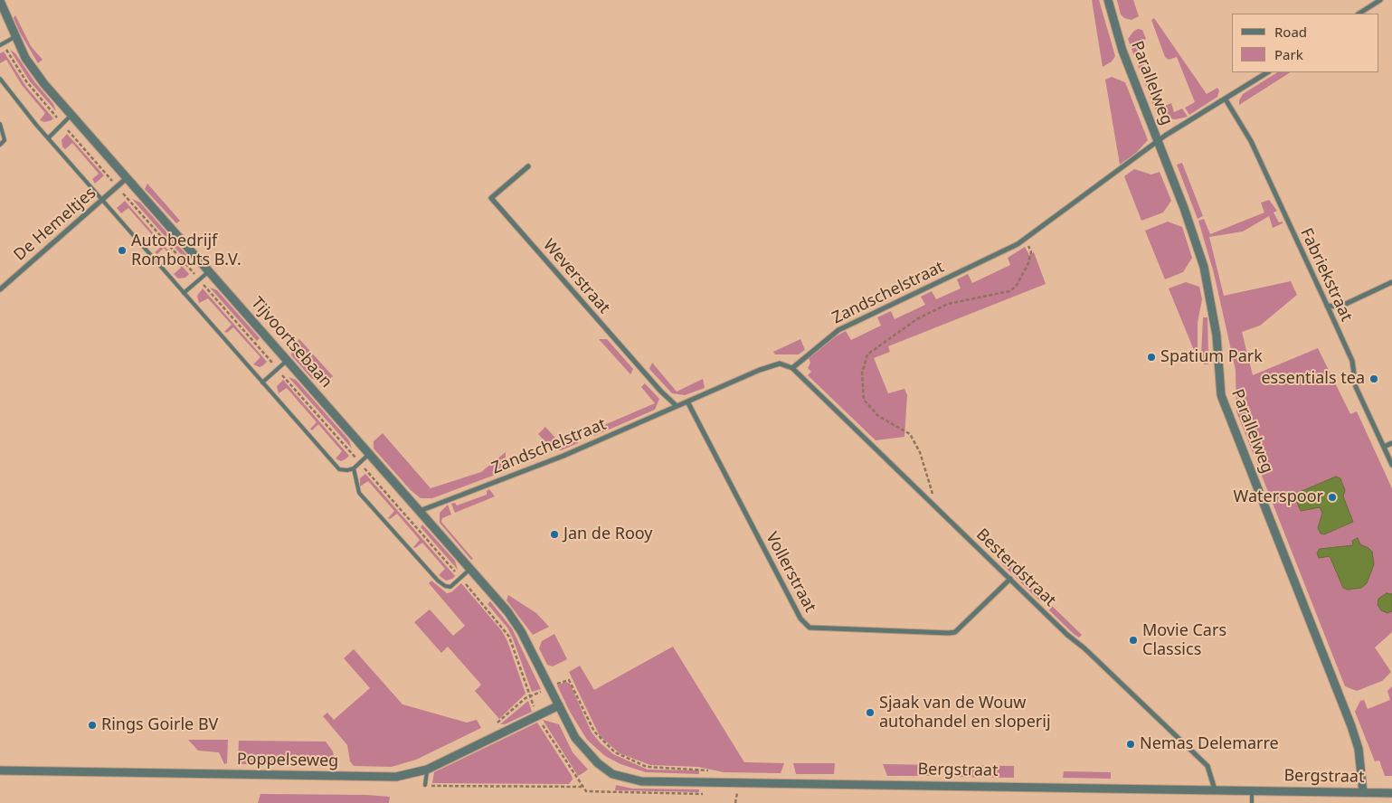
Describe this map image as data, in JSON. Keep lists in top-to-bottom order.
{
  "streets": {
    "street": [
      "Parallelweg",
      "De Hemeltjes",
      "Fabriekstraat",
      "Weverstraat",
      "Zandschelstraat",
      "Tijvoortsebaan",
      "Besterdstraat",
      "Vollerstraat",
      "Poppelseweg",
      "Bergstraat"
    ]
  },
  "crossings": [
    ["Parallelweg", "Zandschelstraat"],
    ["Parallelweg", "Bergstraat"],
    ["De Hemeltjes", "Tijvoortsebaan"],
    ["Fabriekstraat", "Zandschelstraat"],
    ["Weverstraat", "Zandschelstraat"],
    ["Zandschelstraat", "Tijvoortsebaan"],
    ["Zandschelstraat", "Besterdstraat"],
    ["Zandschelstraat", "Vollerstraat"],
    ["Tijvoortsebaan", "Poppelseweg"],
    ["Tijvoortsebaan", "Bergstraat"],
    ["Besterdstraat", "Vollerstraat"],
    ["Besterdstraat", "Bergstraat"],
    ["Poppelseweg", "Bergstraat"]
  ],
  "places": [
    "Autobedrijf Rombouts B.V.",
    "Spatium Park",
    "essentials tea",
    "Waterspoor",
    "Jan de Rooy",
    "Movie Cars Classics",
    "Sjaak van de Wouw autohandel en sloperij",
    "Rings Goirle BV",
    "Nemas Delemarre"
  ],
  "legend": ["Road", "Park"]
}
